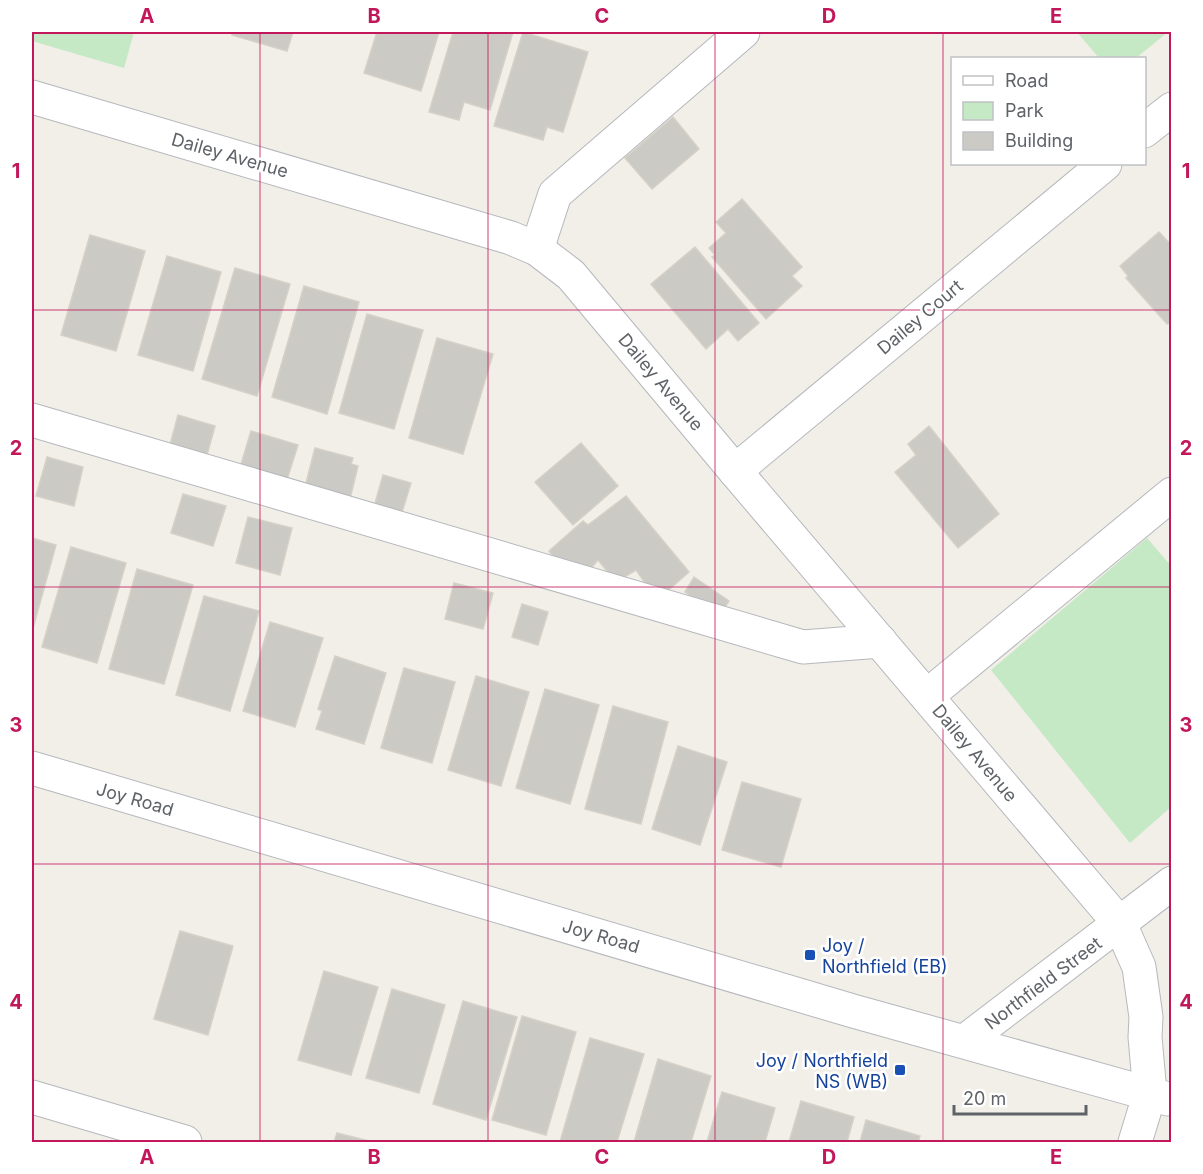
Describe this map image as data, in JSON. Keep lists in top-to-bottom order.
{
  "streets": {
    "street": [
      "Dailey Avenue",
      "Dailey Court",
      "Joy Road",
      "Northfield Street"
    ]
  },
  "crossings": [
    ["Dailey Avenue", "Dailey Court"],
    ["Dailey Avenue", "Joy Road"],
    ["Dailey Avenue", "Northfield Street"],
    ["Joy Road", "Northfield Street"]
  ],
  "places": {
    "transit": ["Joy / Northfield (EB)", "Joy / Northfield NS (WB)"]
  },
  "legend": ["Road", "Park", "Building"],
  "scale_bar": "20 m",
  "grid": {
    "columns": [
      "A",
      "B",
      "C",
      "D",
      "E"
    ],
    "rows": [
      "1",
      "2",
      "3",
      "4"
    ]
  }
}
